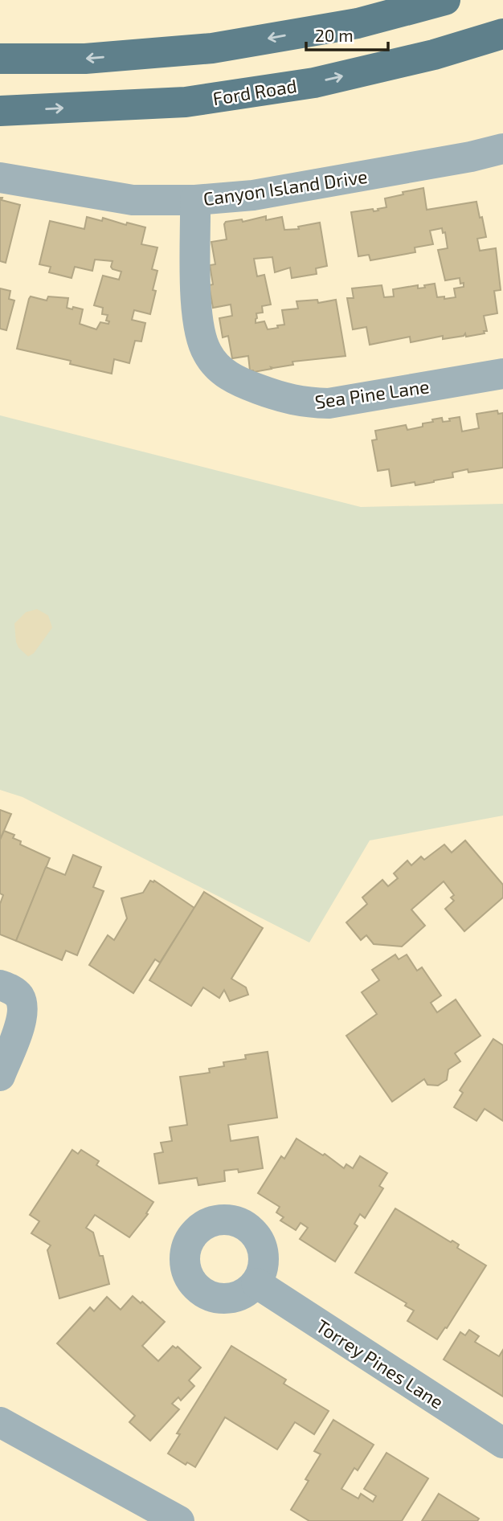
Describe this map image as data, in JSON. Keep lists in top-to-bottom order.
{
  "streets": {
    "main road": ["Ford Road"],
    "street": ["Canyon Island Drive", "Sea Pine Lane", "Torrey Pines Lane"]
  },
  "crossings": [
    ["Canyon Island Drive", "Sea Pine Lane"]
  ],
  "scale_bar": "20 m"
}
